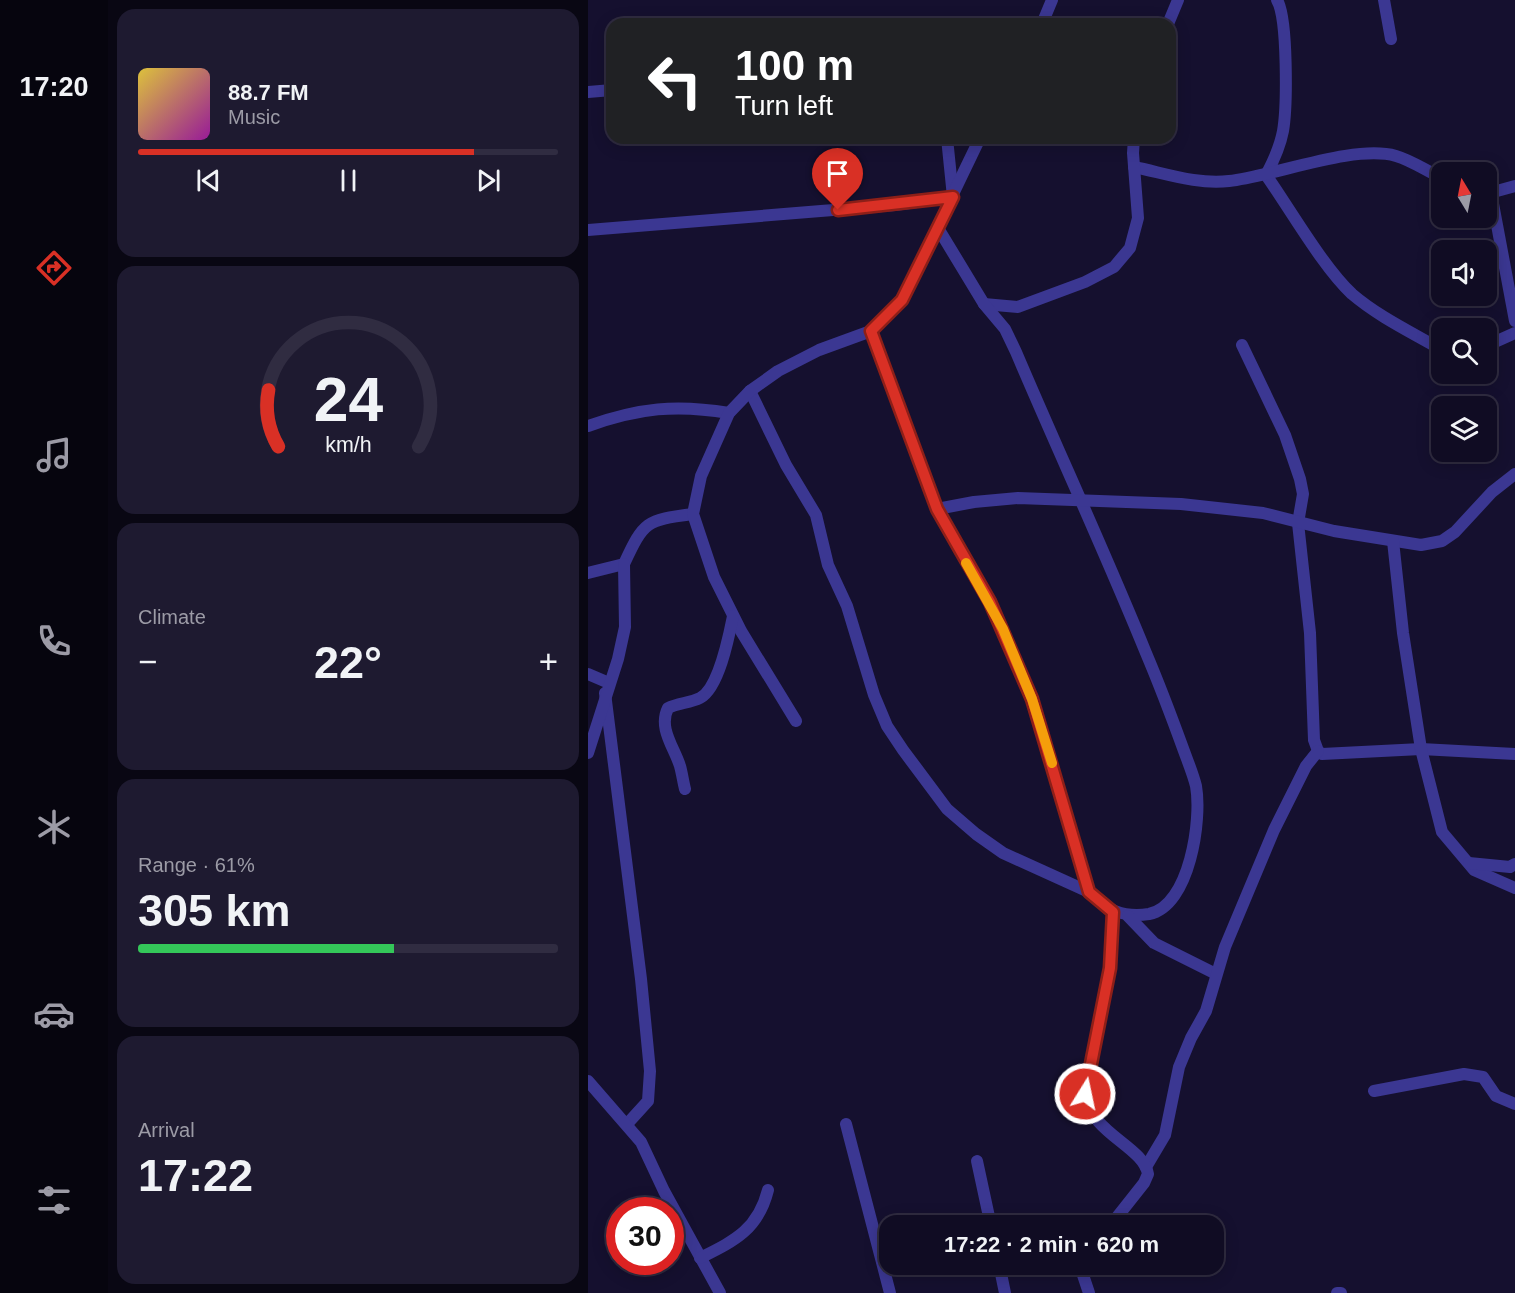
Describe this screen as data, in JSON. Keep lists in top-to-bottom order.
{
  "north": "top",
  "page": {
    "tabs": "17:20",
    "turn": ["100 m", "Turn left"],
    "song": ["88.7 FM", "Music"],
    "tile": [
      "Climate",
      ["Range · 61%", "305 km"],
      ["Arrival", "17:22"]
    ],
    "heat": ["−", "22°", "+"],
    "limit": "30",
    "trip": "17:22 · 2 min · 620 m",
    "gauge": ["24", "km/h"]
  }
}
